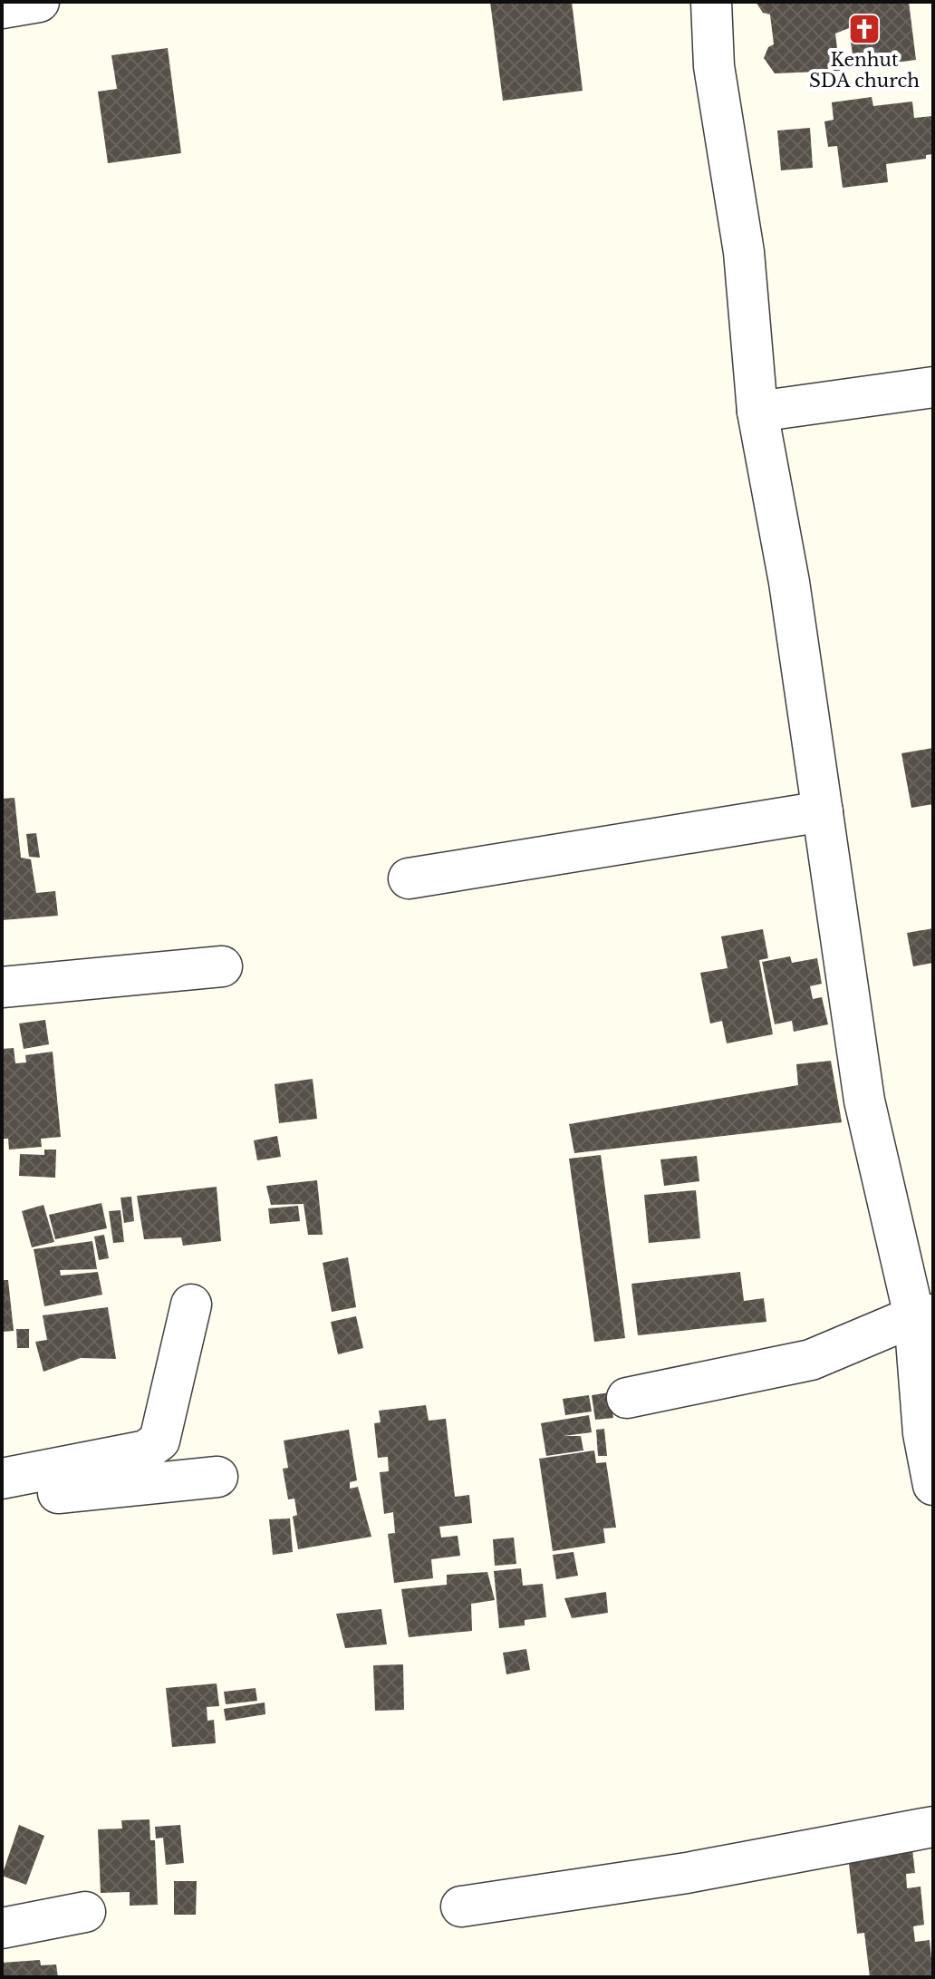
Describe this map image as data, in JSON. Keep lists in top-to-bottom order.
{
  "places": {
    "church": ["Kenhut SDA church"]
  }
}
